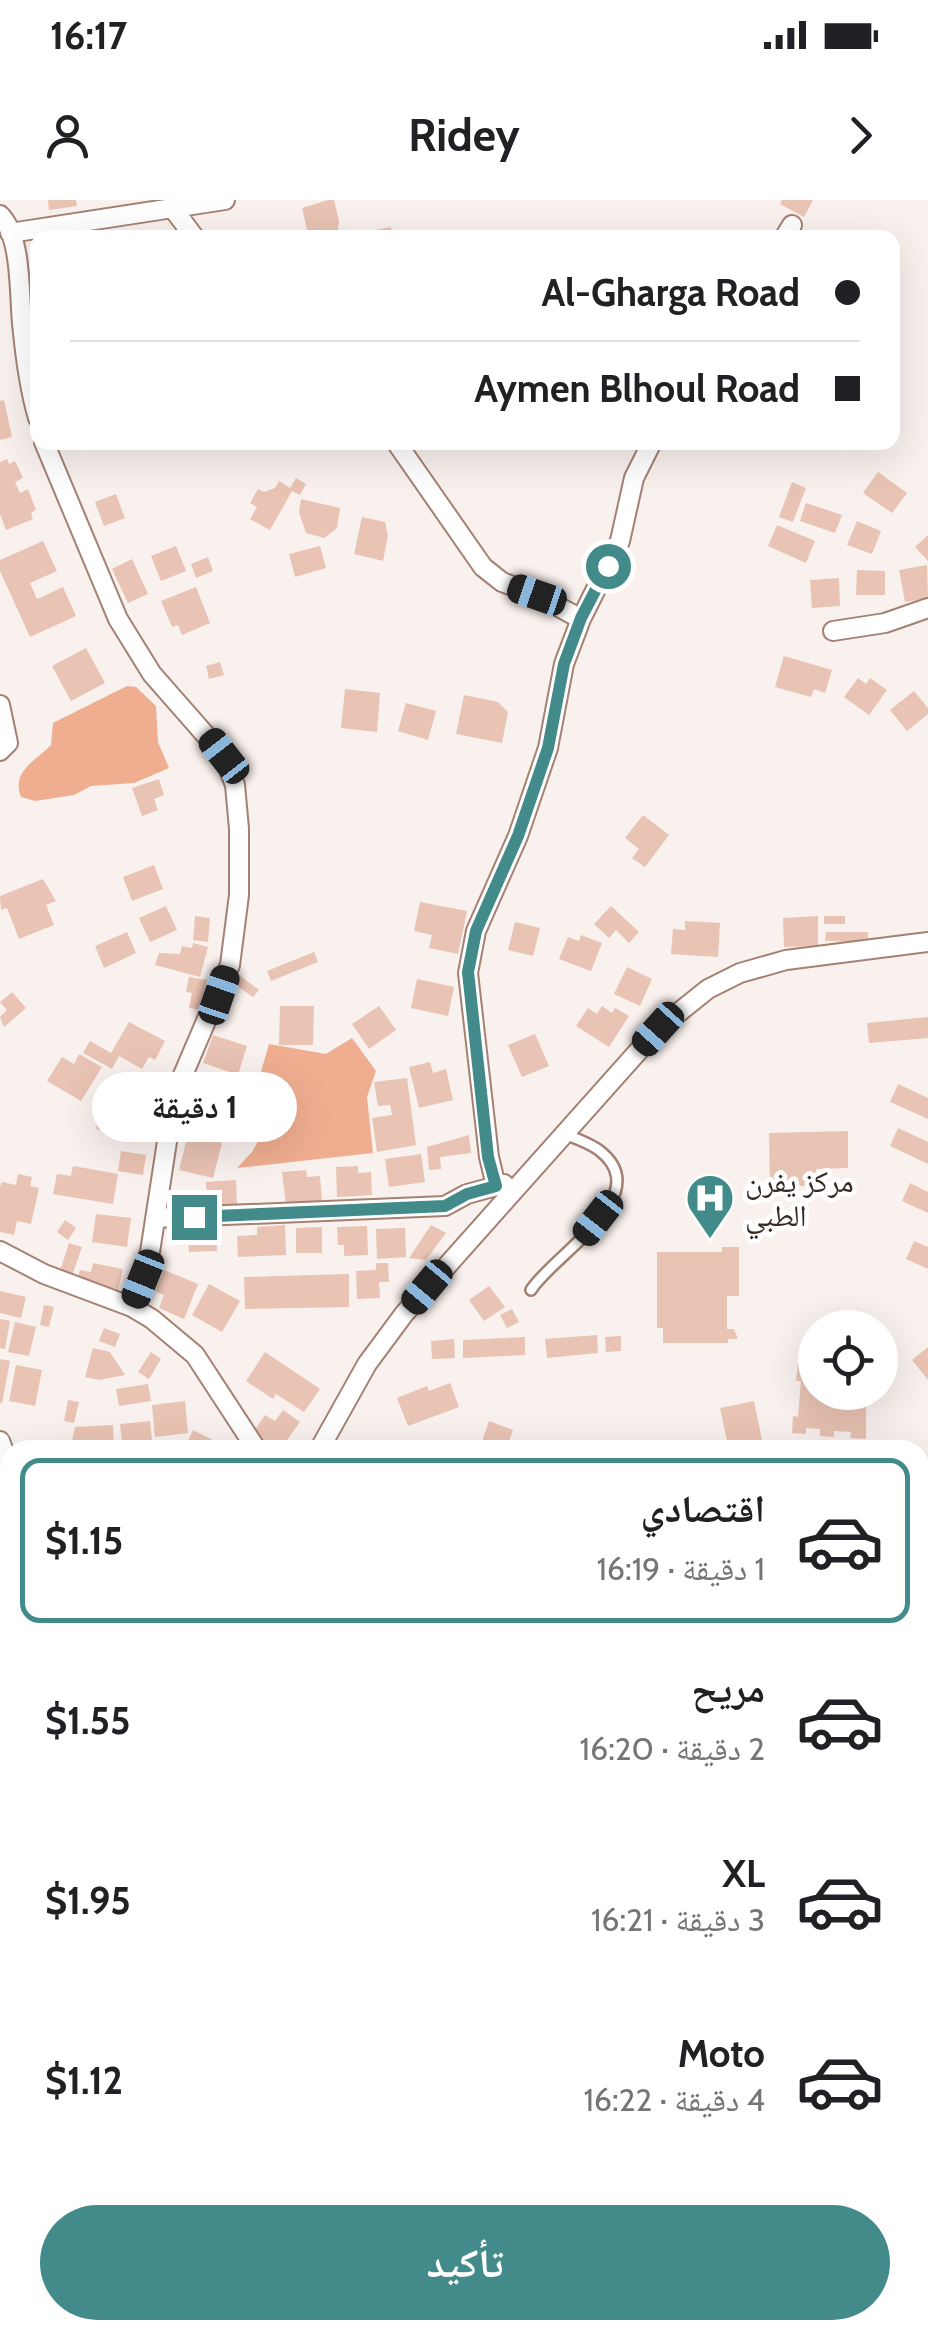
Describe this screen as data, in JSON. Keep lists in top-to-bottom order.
{
  "places": {
    "hospital": ["مركز يفرن الطبي"]
  },
  "page": {
    "status": "16:17",
    "header": "Ridey",
    "banner": ["Al-Gharga Road", "Aymen Blhoul Road"],
    "bubble": "1 دقيقة",
    "list": [
      {
        "name": "اقتصادي",
        "note": "1 دقيقة · 16:19",
        "value": "$1.15"
      },
      {
        "name": "مريح",
        "note": "2 دقيقة · 16:20",
        "value": "$1.55"
      },
      {
        "name": "XL",
        "note": "3 دقيقة · 16:21",
        "value": "$1.95"
      },
      {
        "name": "Moto",
        "note": "4 دقيقة · 16:22",
        "value": "$1.12"
      }
    ],
    "buttons": "تأكيد"
  }
}
